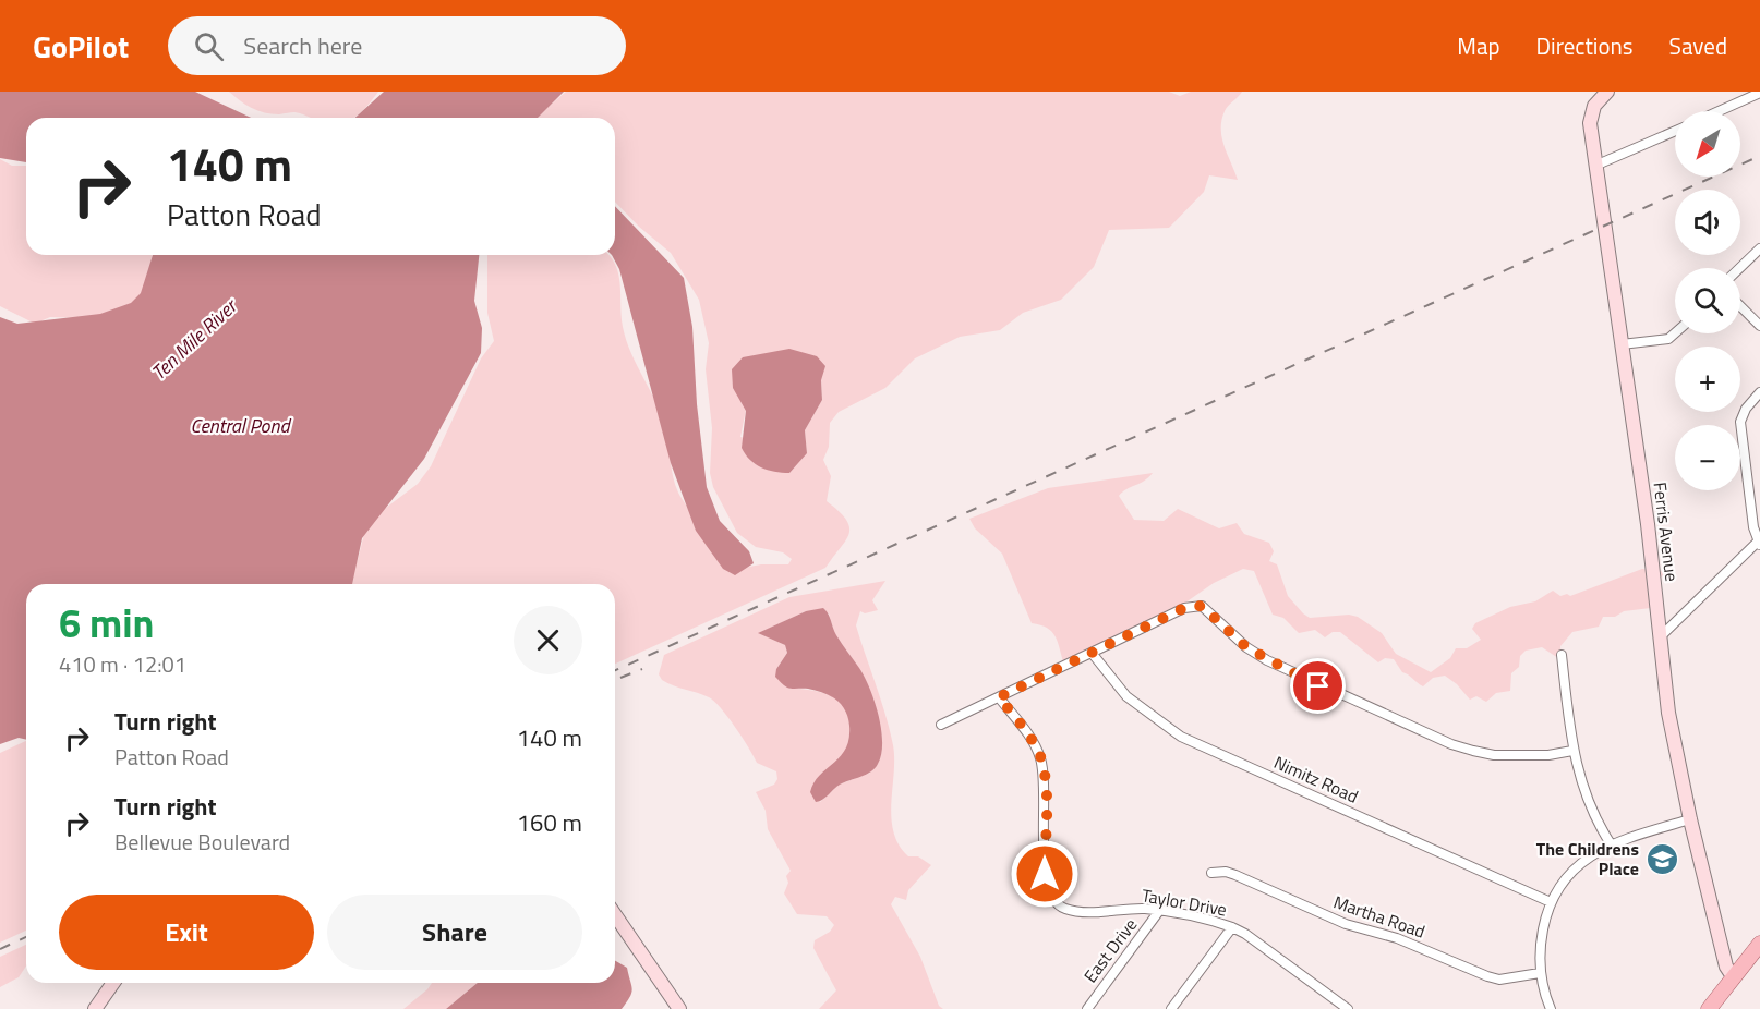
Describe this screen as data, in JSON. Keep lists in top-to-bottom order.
{
  "streets": {
    "street": [
      "Ferris Avenue",
      "Nimitz Road",
      "Taylor Drive",
      "Martha Road",
      "East Drive"
    ]
  },
  "crossings": [
    ["Taylor Drive", "East Drive"]
  ],
  "water": ["Ten Mile River", "Central Pond"],
  "places": {
    "school or university": ["The Childrens Place"]
  },
  "north": "bottom left",
  "page": {
    "header": "GoPilot",
    "search": "Search here",
    "nav": ["Map", "Directions", "Saved"],
    "map_buttons": ["+", "−"],
    "turn": ["140 m", "Patton Road"],
    "heading": ["6 min", "410 m · 12:01"],
    "list": [
      {
        "name": "Turn right",
        "note": "Patton Road",
        "value": "140 m"
      },
      {
        "name": "Turn right",
        "note": "Bellevue Boulevard",
        "value": "160 m"
      }
    ],
    "buttons": ["Exit", "Share"]
  }
}
